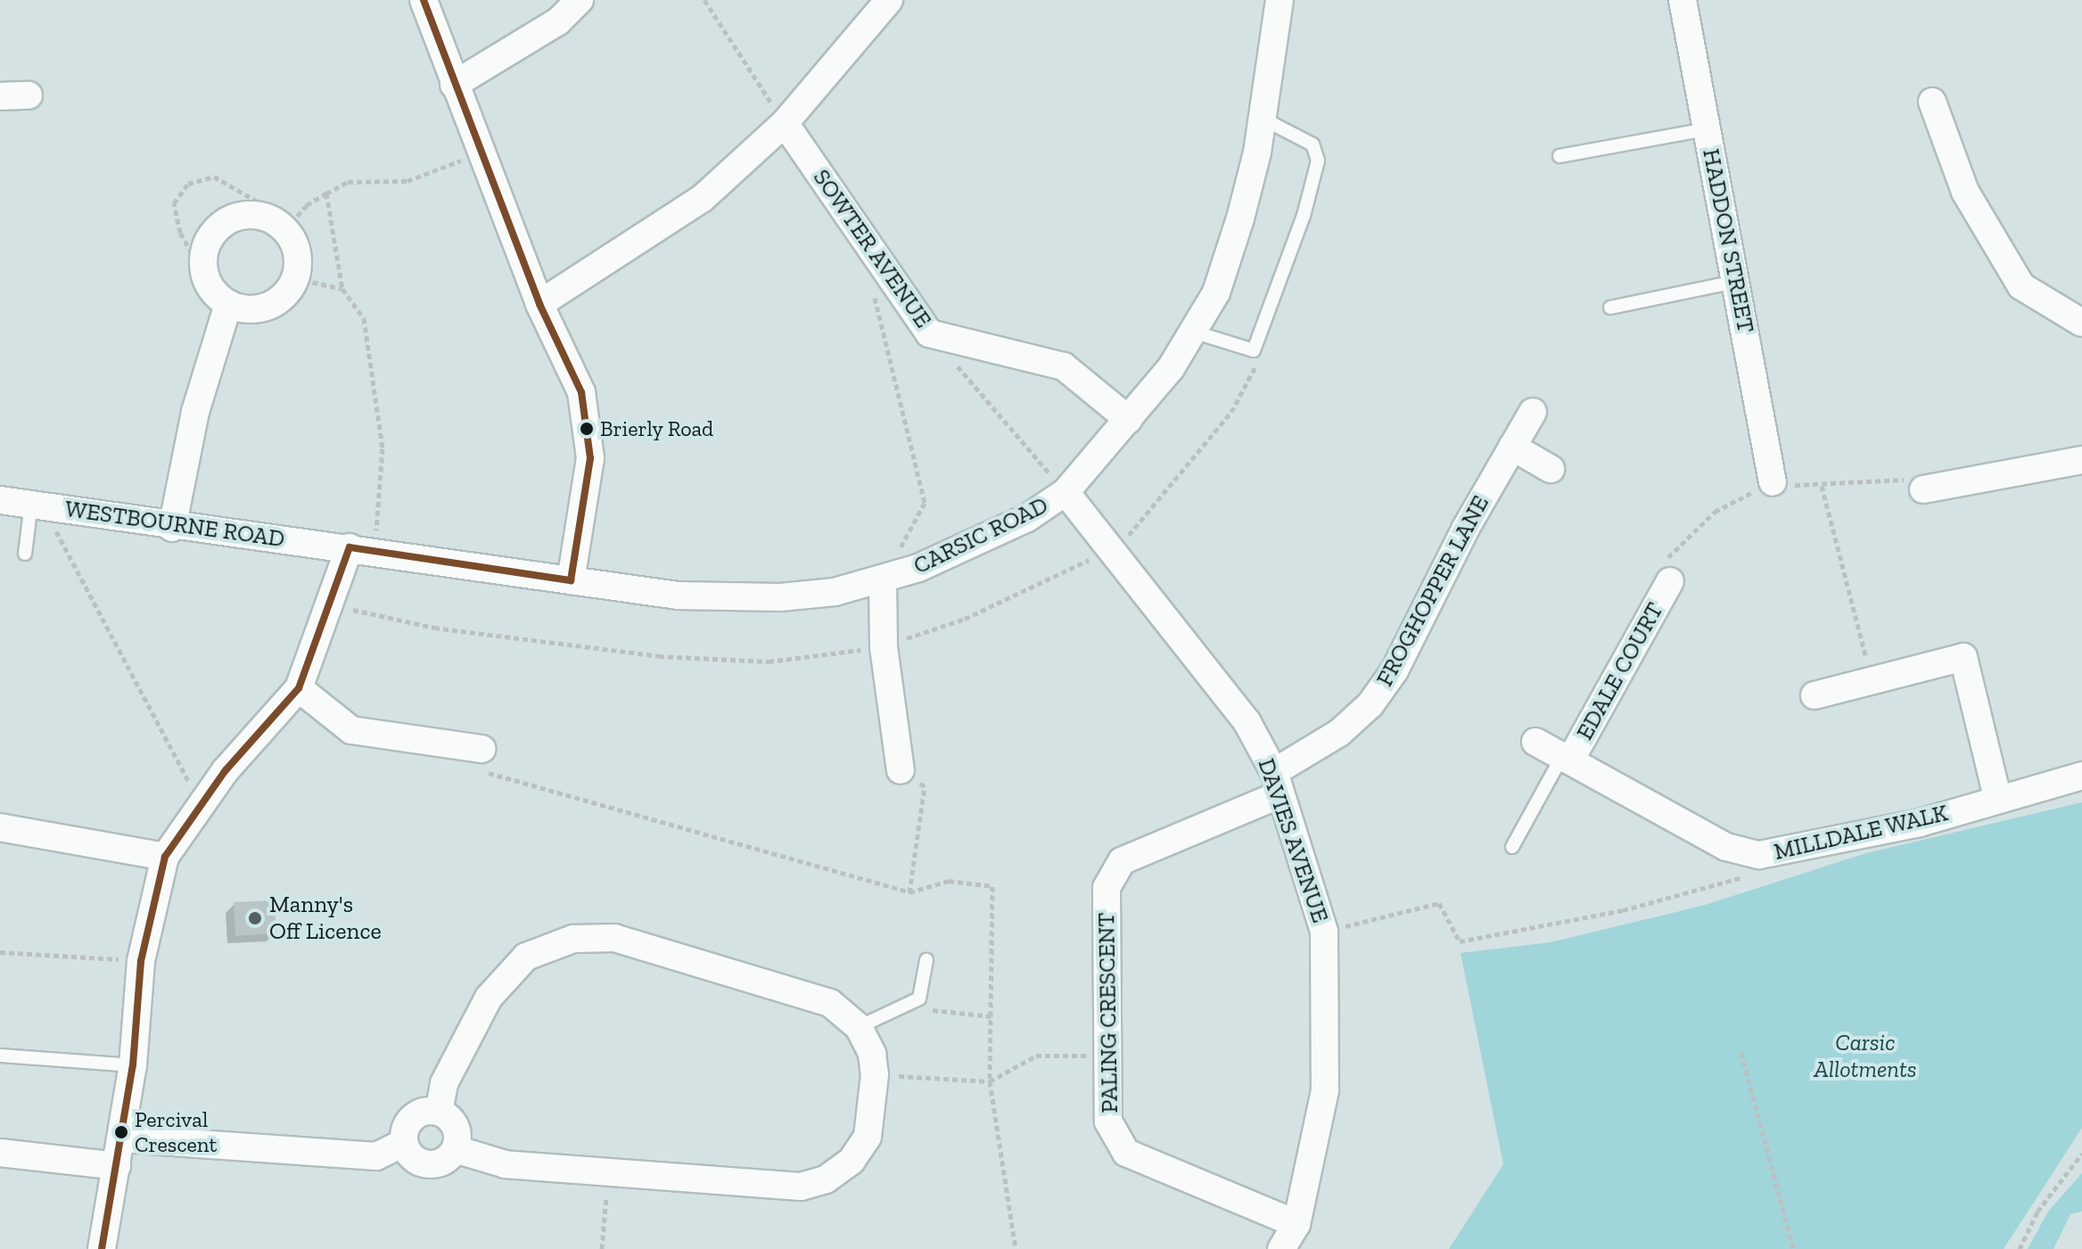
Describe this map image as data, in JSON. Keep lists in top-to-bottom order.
{
  "streets": {
    "street": [
      "HADDON STREET",
      "SOWTER AVENUE",
      "WESTBOURNE ROAD",
      "CARSIC ROAD",
      "FROGHOPPER LANE",
      "EDALE COURT",
      "MILLDALE WALK",
      "DAVIES AVENUE",
      "PALING CRESCENT"
    ]
  },
  "crossings": [
    ["SOWTER AVENUE", "CARSIC ROAD"],
    ["WESTBOURNE ROAD", "CARSIC ROAD"],
    ["CARSIC ROAD", "DAVIES AVENUE"],
    ["FROGHOPPER LANE", "DAVIES AVENUE"],
    ["FROGHOPPER LANE", "PALING CRESCENT"],
    ["EDALE COURT", "MILLDALE WALK"],
    ["DAVIES AVENUE", "PALING CRESCENT"]
  ],
  "parks": ["Carsic Allotments"],
  "places": ["Brierly Road", "Manny's Off Licence", "Percival Crescent"]
}
